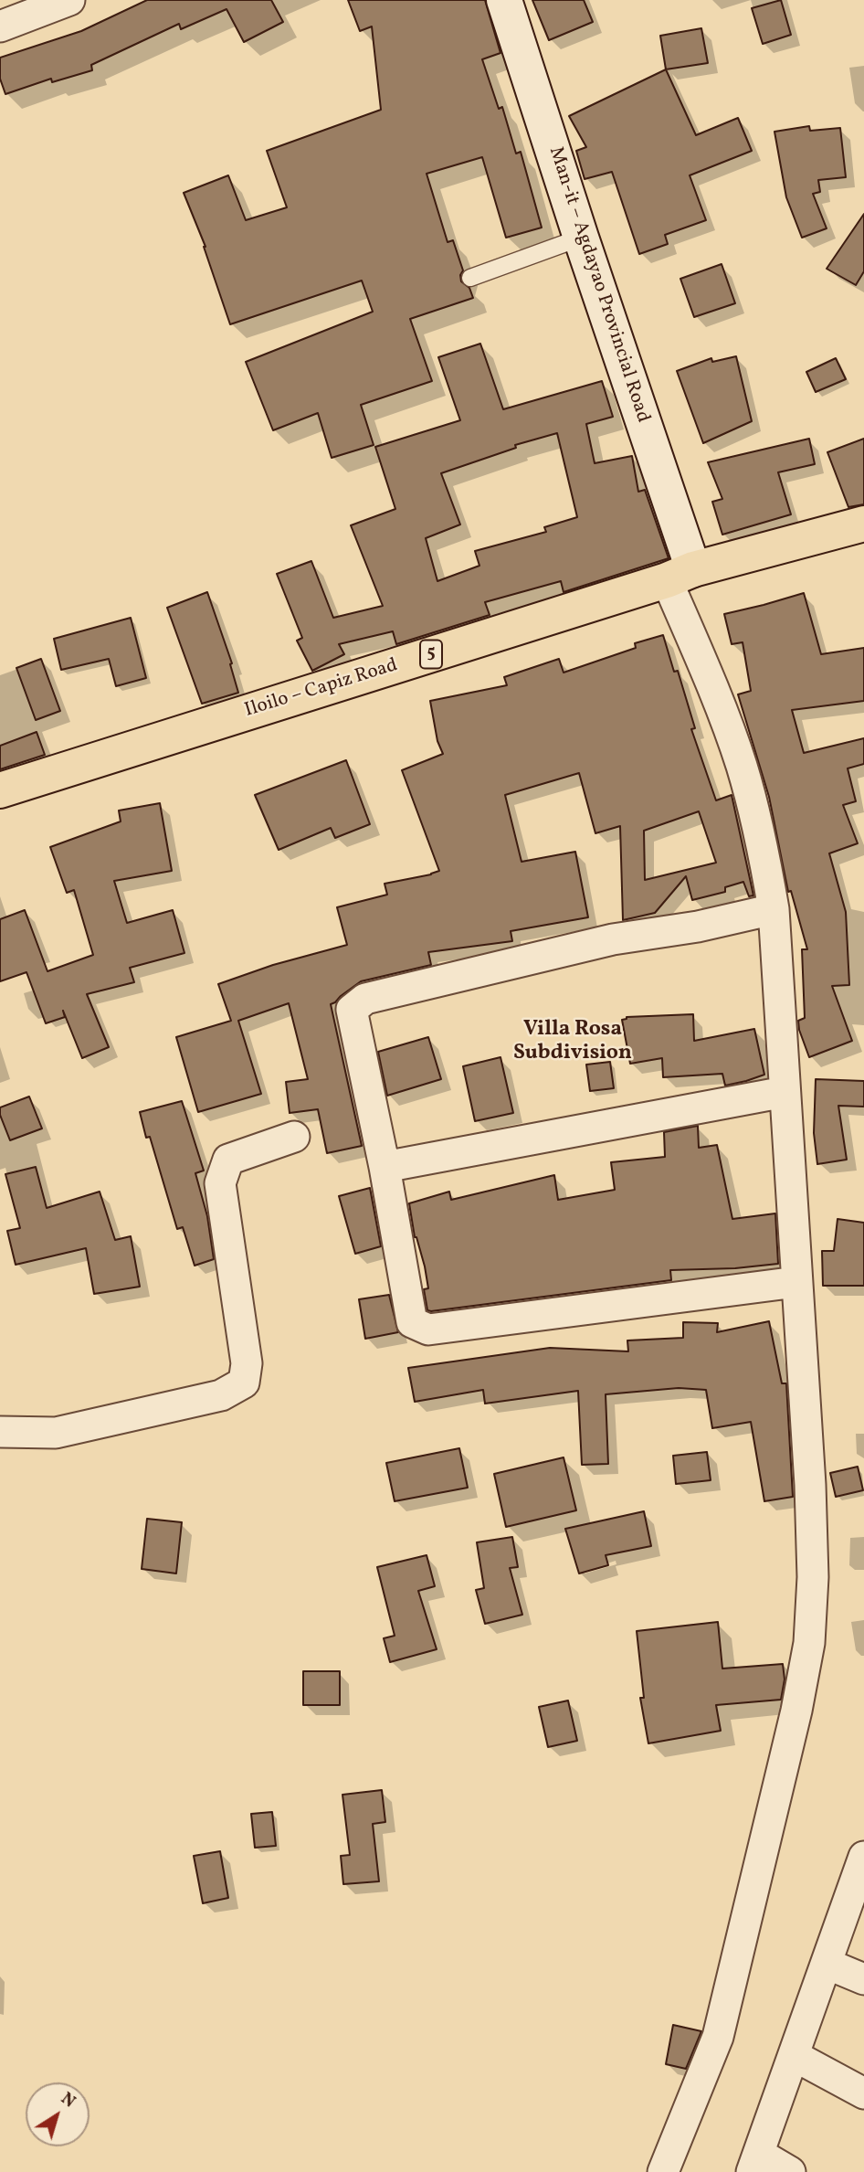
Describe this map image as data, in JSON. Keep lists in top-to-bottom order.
{
  "streets": {
    "highway": ["5", "Iloilo – Capiz Road"],
    "street": ["Man-it – Agdayao Provincial Road"]
  },
  "crossings": [
    ["Man-it – Agdayao Provincial Road", "Iloilo – Capiz Road"]
  ],
  "districts": ["Villa Rosa Subdivision"],
  "north": "top right"
}
